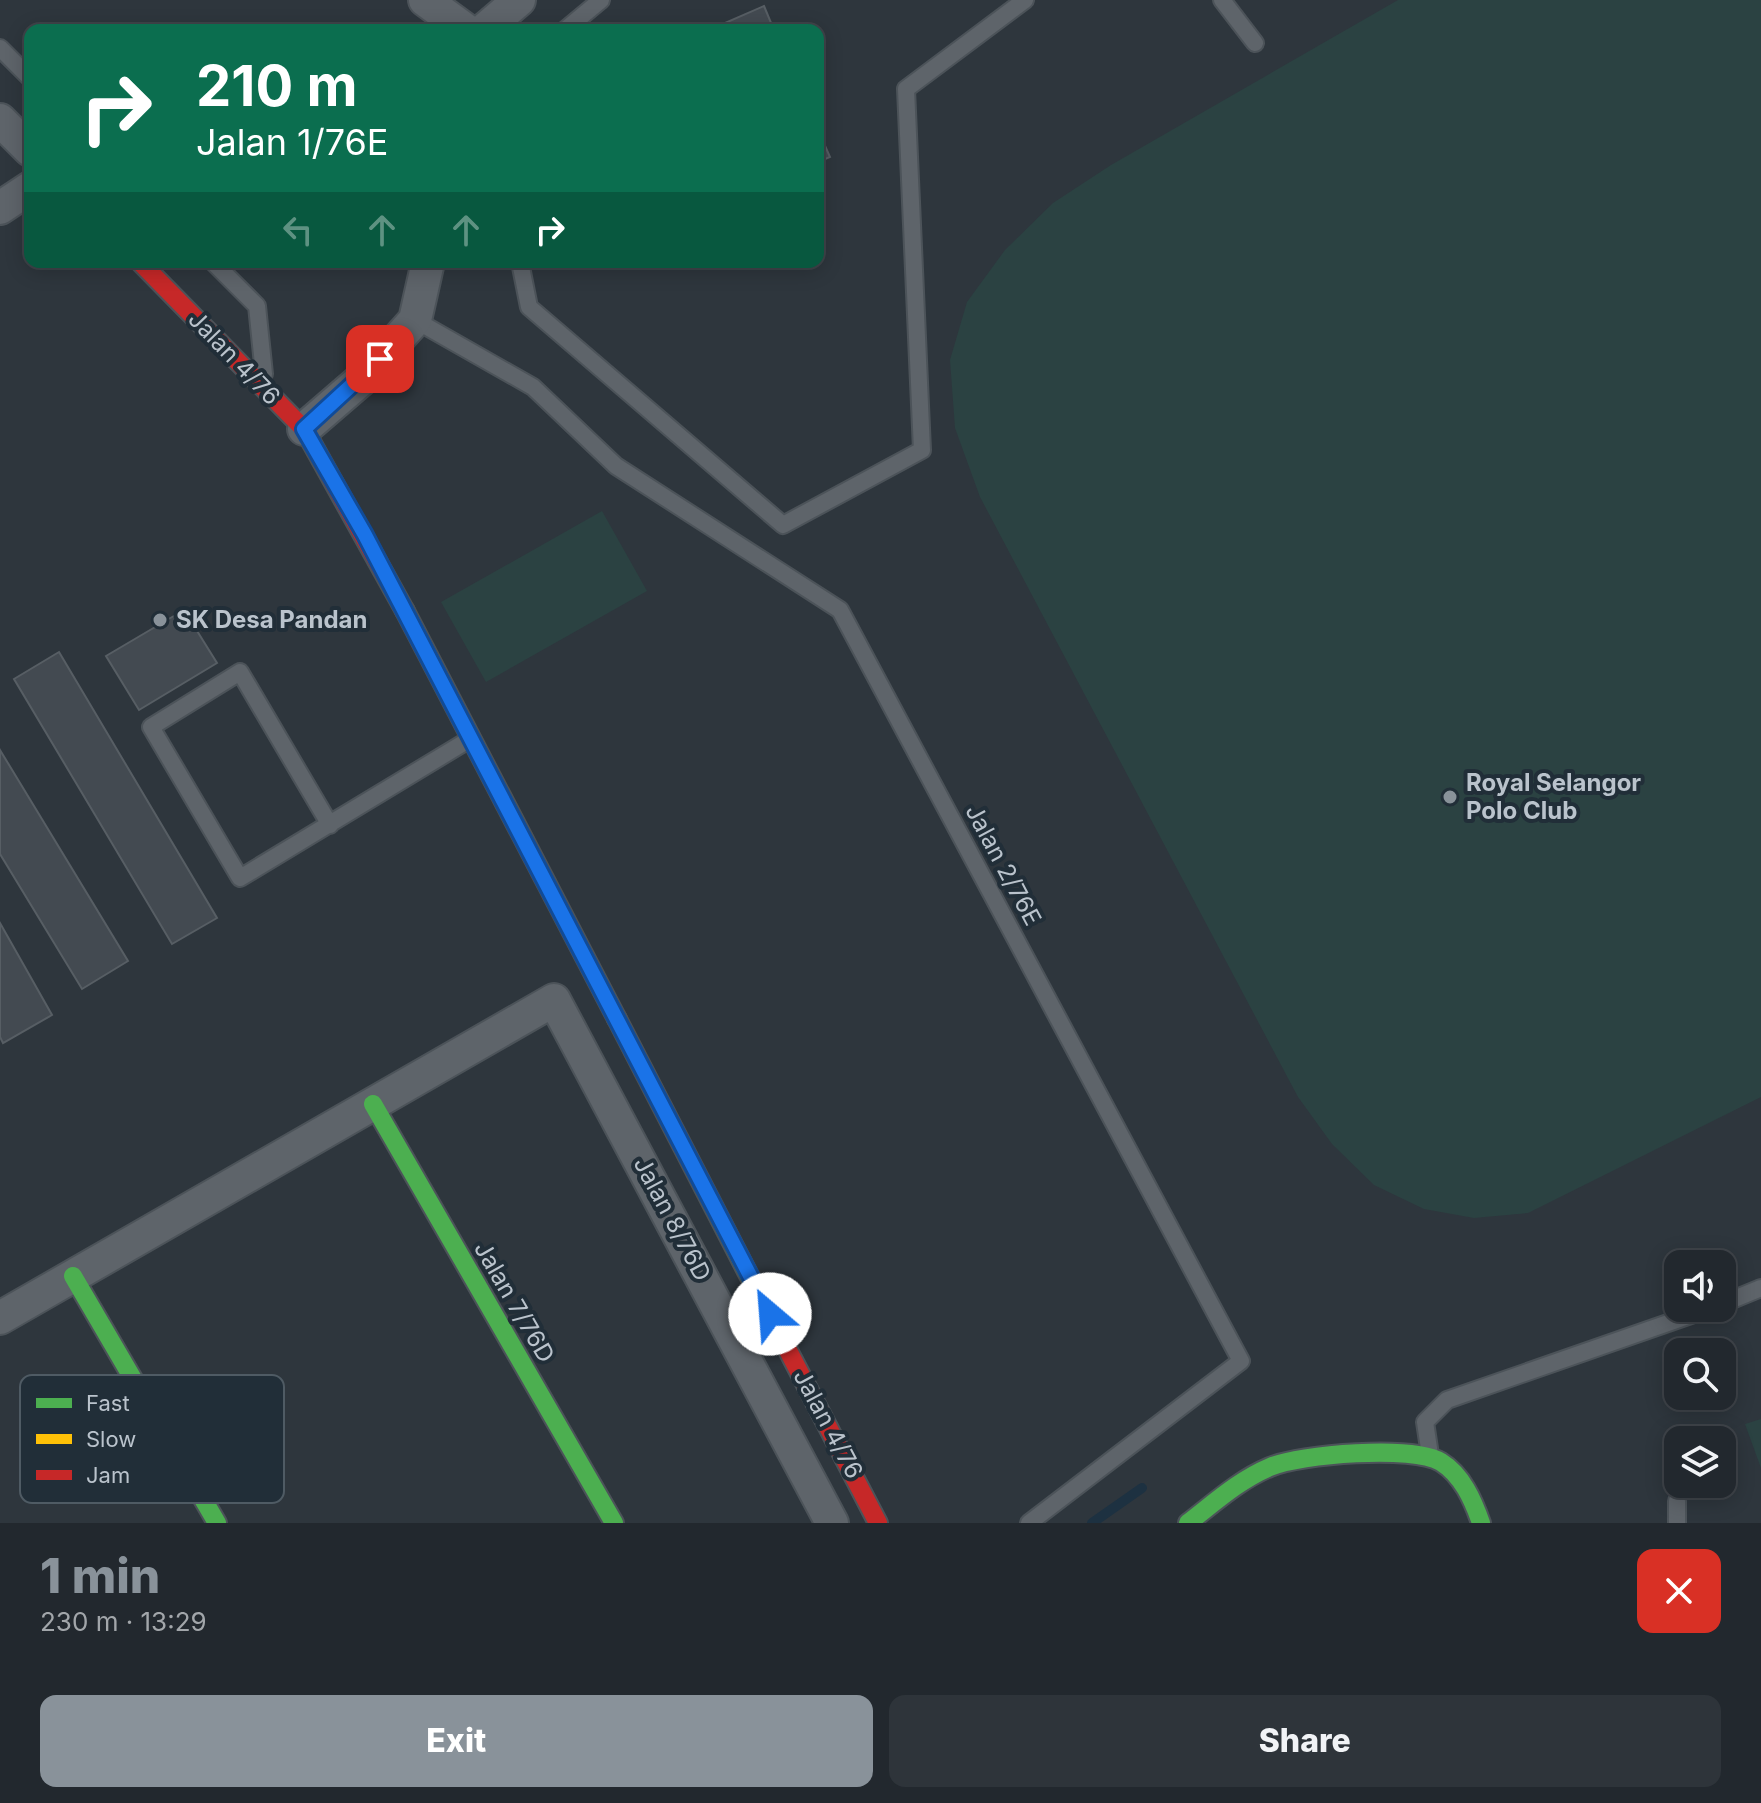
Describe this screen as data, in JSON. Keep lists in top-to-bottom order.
{
  "streets": {
    "street": ["Jalan 4/76", "Jalan 8/76D", "Jalan 7/76D"],
    "lane": ["Jalan 2/76E"]
  },
  "crossings": [
    ["Jalan 8/76D", "Jalan 7/76D"]
  ],
  "places": ["SK Desa Pandan", "Royal Selangor Polo Club"],
  "legend": ["Fast", "Slow", "Jam"],
  "page": {
    "turn": ["210 m", "Jalan 1/76E"],
    "heading": ["1 min", "230 m · 13:29"],
    "buttons": ["Exit", "Share"]
  }
}
